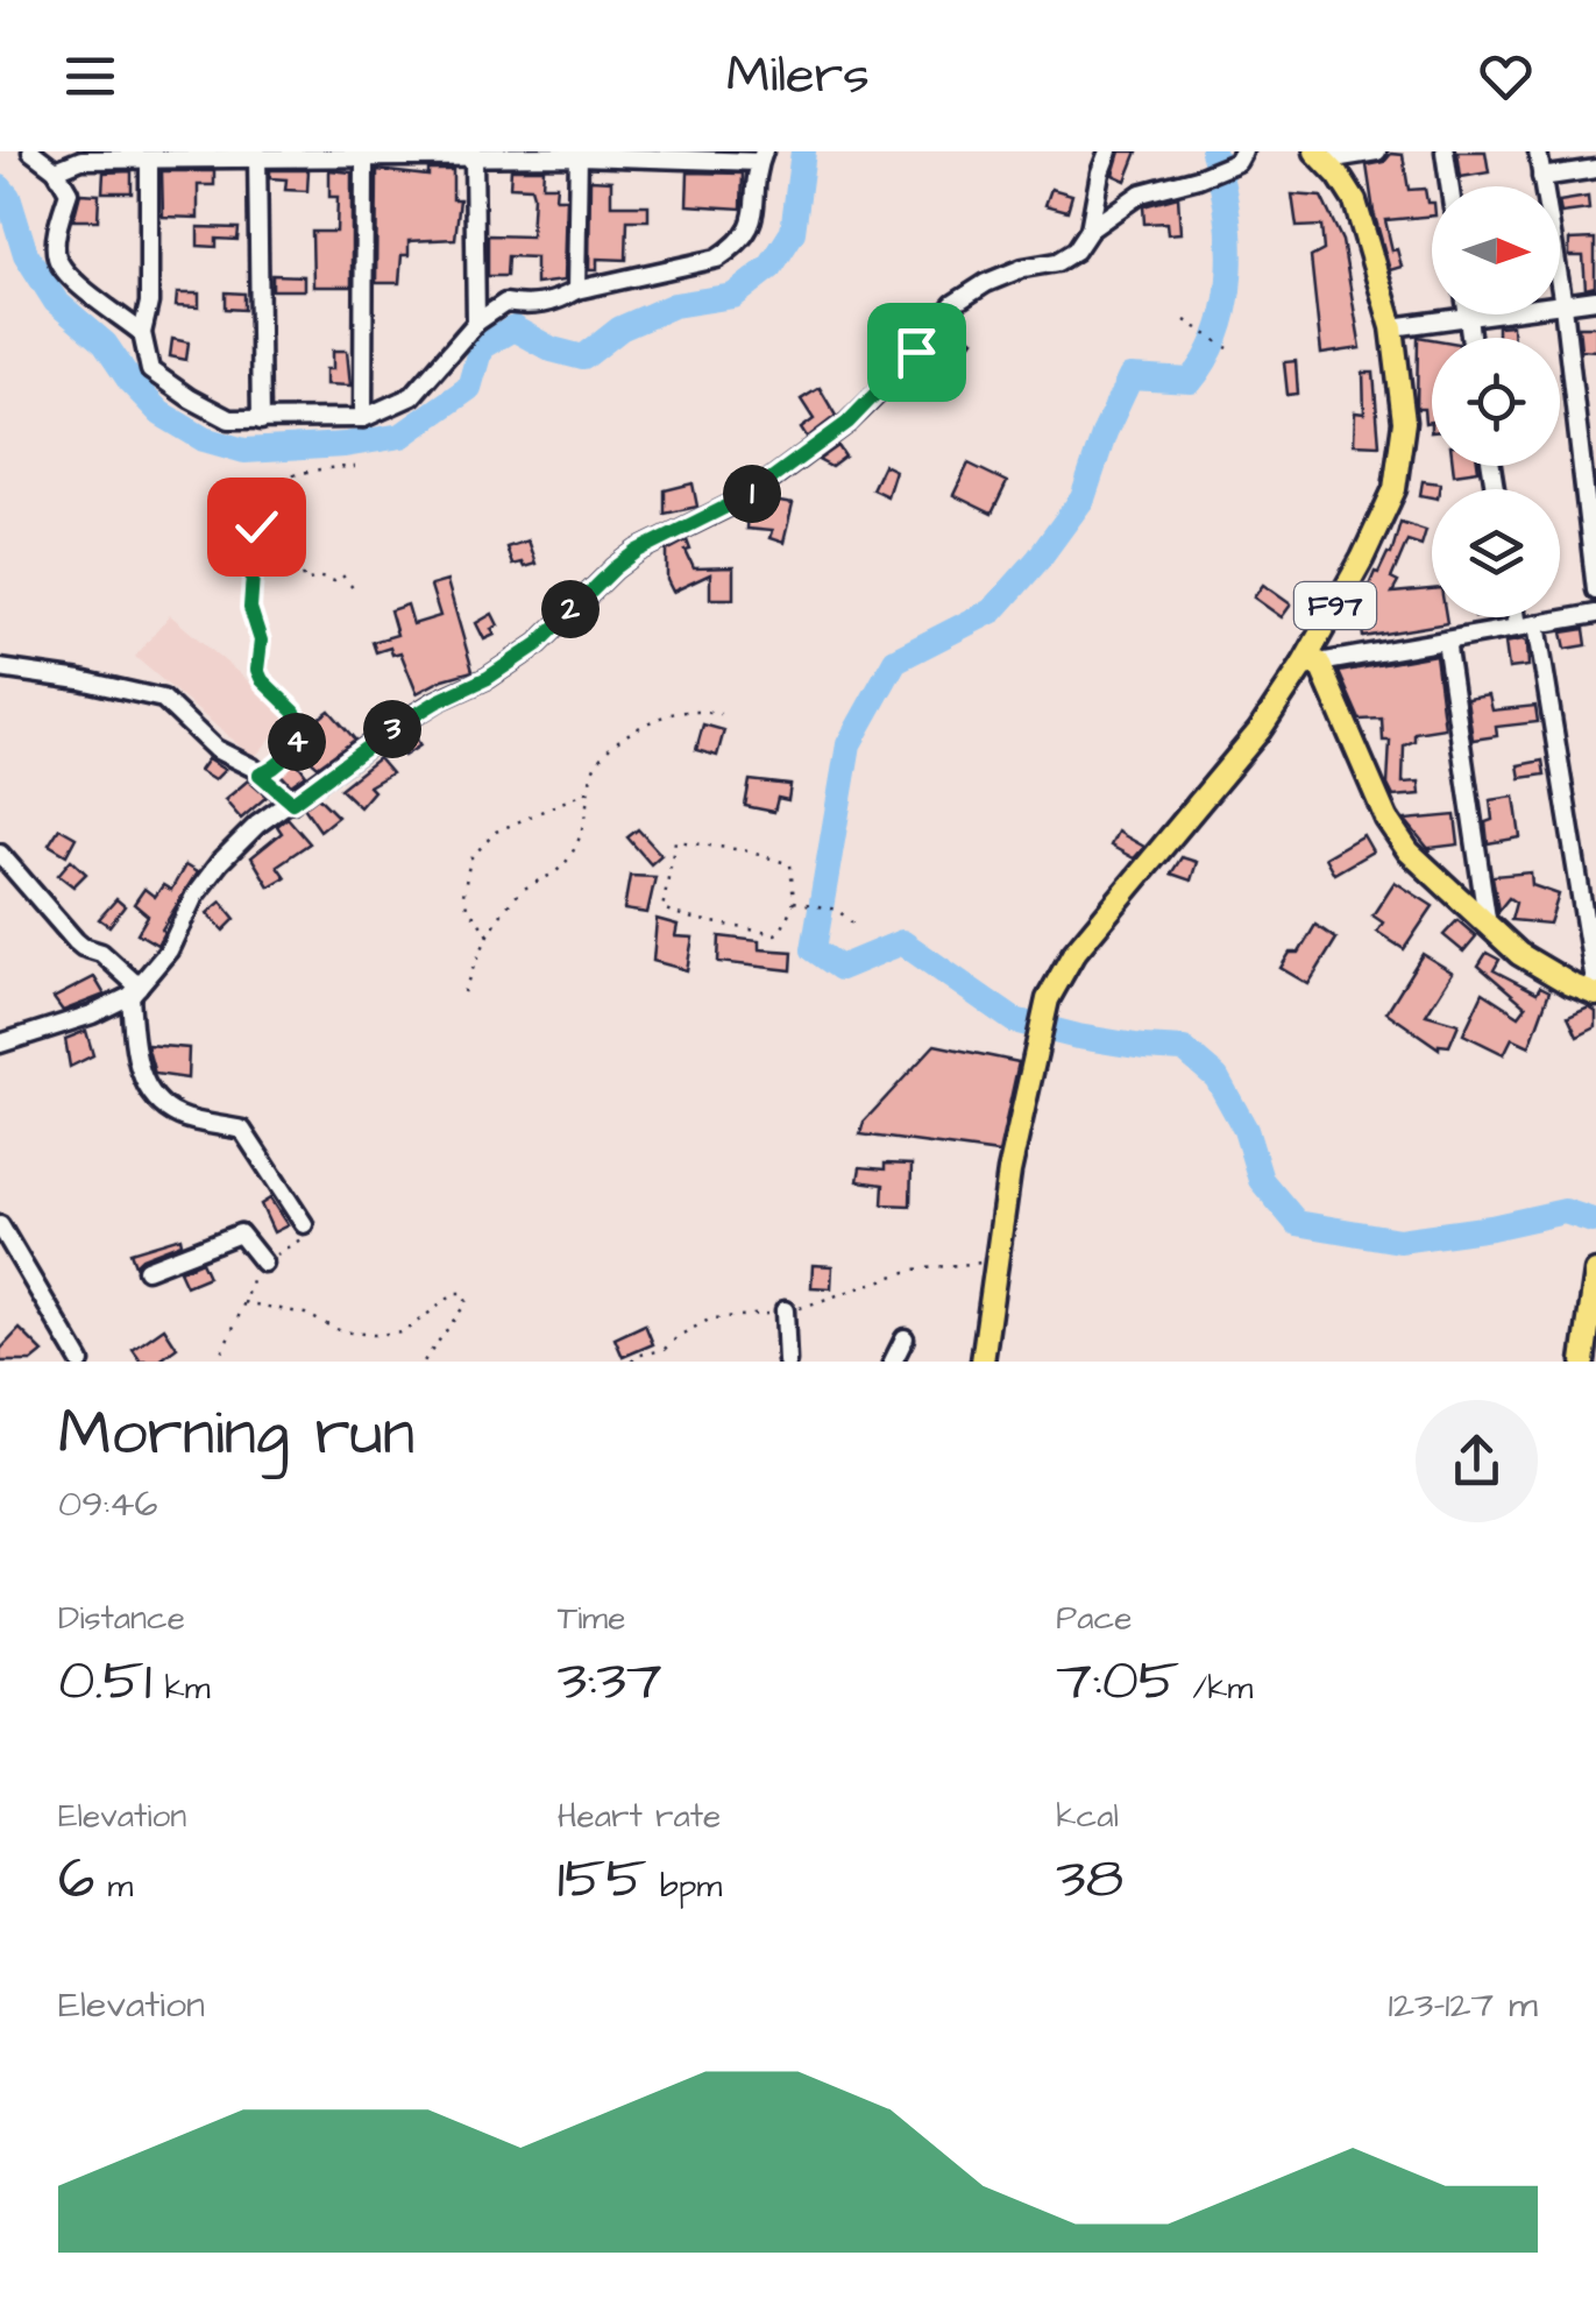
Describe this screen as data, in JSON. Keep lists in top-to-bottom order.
{
  "streets": {
    "main road": ["F97"]
  },
  "north": "right",
  "page": {
    "header": "Milers",
    "pins": [
      "1",
      "2",
      "3",
      "4"
    ],
    "heading": ["Morning run", "09:46"],
    "stats": [
      ["Distance", "0.51 km"],
      ["Time", "3:37"],
      ["Pace", "7:05 /km"],
      ["Elevation", "6 m"],
      ["Heart rate", "155 bpm"],
      ["kcal", "38"]
    ],
    "chart": ["Elevation", "123–127 m"]
  }
}
